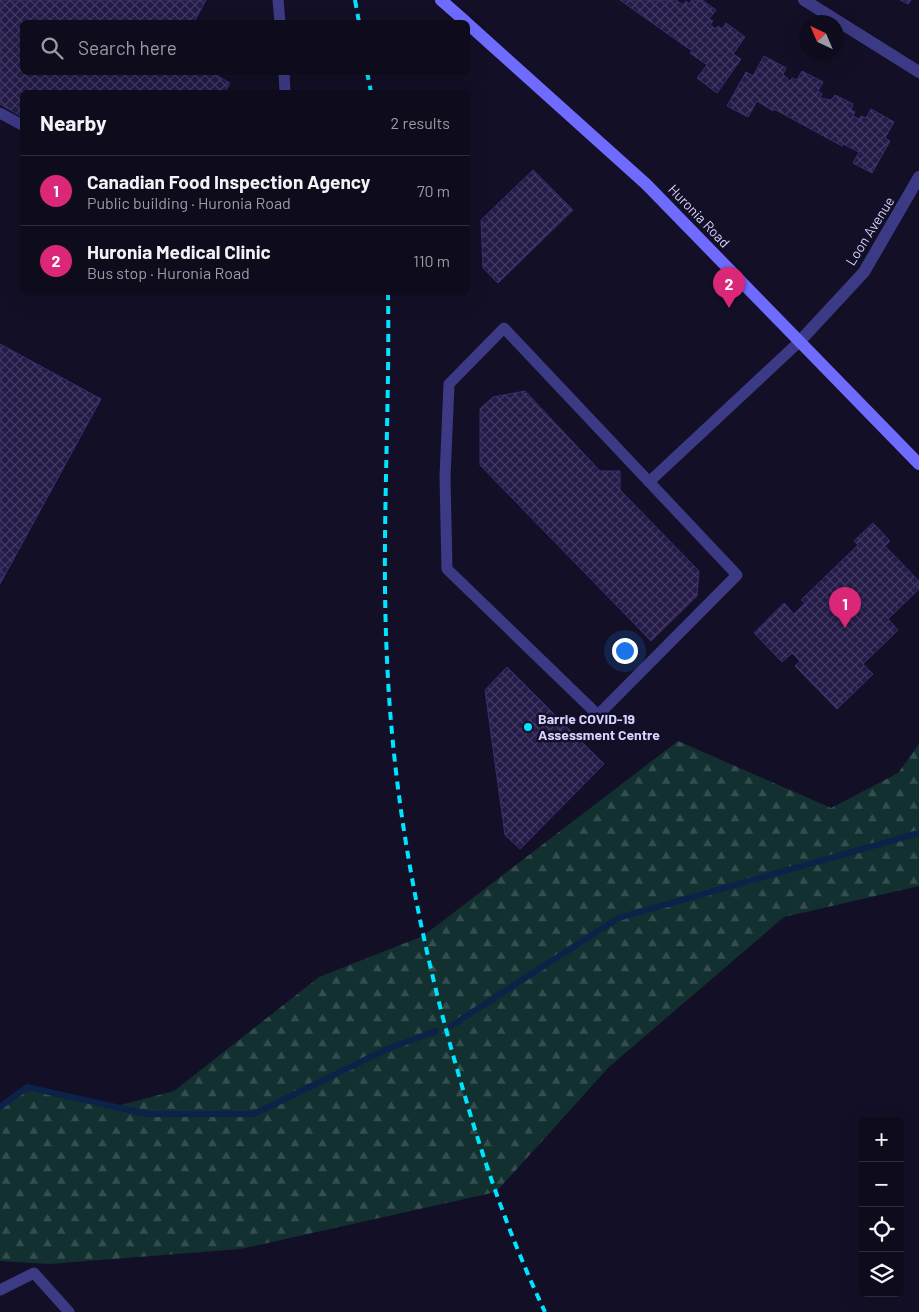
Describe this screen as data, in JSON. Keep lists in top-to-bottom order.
{
  "streets": {
    "main road": ["Huronia Road"],
    "street": ["Loon Avenue"]
  },
  "crossings": [
    ["Huronia Road", "Loon Avenue"]
  ],
  "places": ["Barrie COVID-19 Assessment Centre"],
  "north": "top left",
  "page": {
    "search": "Search here",
    "heading": ["Nearby", "2 results"],
    "list": [
      {
        "mark": "1",
        "name": "Canadian Food Inspection Agency",
        "note": "Public building · Huronia Road",
        "value": "70 m"
      },
      {
        "mark": "2",
        "name": "Huronia Medical Clinic",
        "note": "Bus stop · Huronia Road",
        "value": "110 m"
      }
    ],
    "pins": ["2", "1"],
    "map_buttons": ["+", "−"]
  }
}
